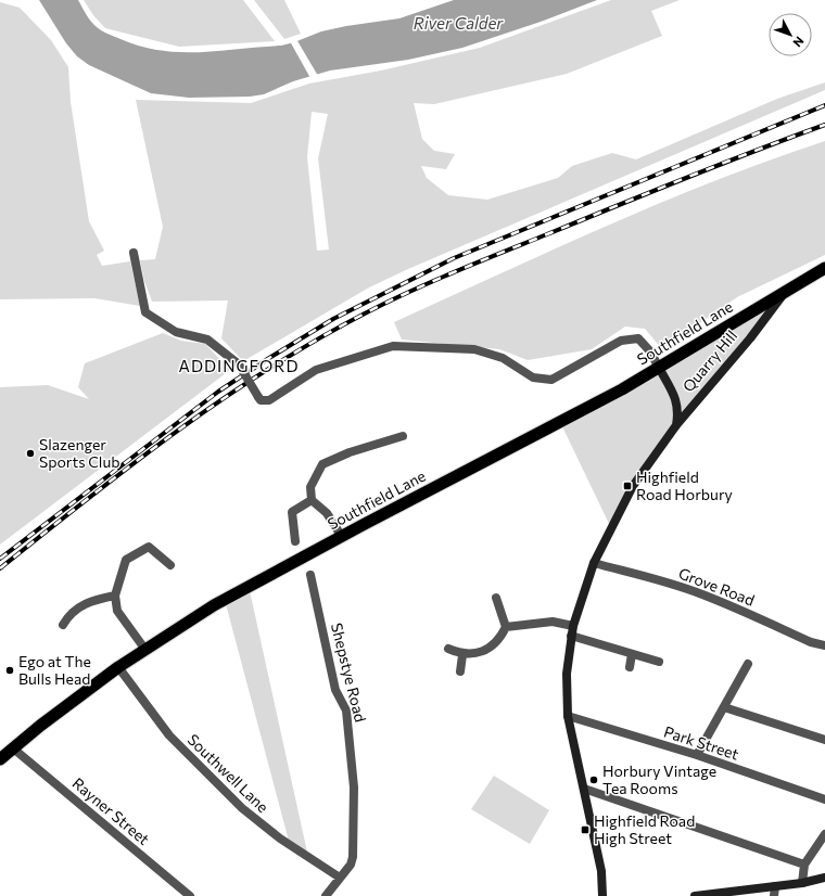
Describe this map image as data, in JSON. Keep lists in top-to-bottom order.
{
  "streets": {
    "highway": ["Southfield Lane", "Quarry Hill"],
    "street": [
      "Grove Road",
      "Shepstye Road",
      "Park Street",
      "Southwell Lane",
      "Rayner Street"
    ]
  },
  "crossings": [
    ["Southfield Lane", "Quarry Hill"],
    ["Southfield Lane", "Southwell Lane"],
    ["Southfield Lane", "Rayner Street"],
    ["Quarry Hill", "Grove Road"],
    ["Quarry Hill", "Park Street"],
    ["Shepstye Road", "Southwell Lane"]
  ],
  "districts": ["ADDINGFORD"],
  "water": ["River Calder"],
  "places": {
    "other": ["Slazenger Sports Club", "Ego at The Bulls Head", "Horbury Vintage Tea Rooms"],
    "transit": ["Highfield Road Horbury", "Highfield Road High Street"]
  },
  "north": "bottom right"
}
